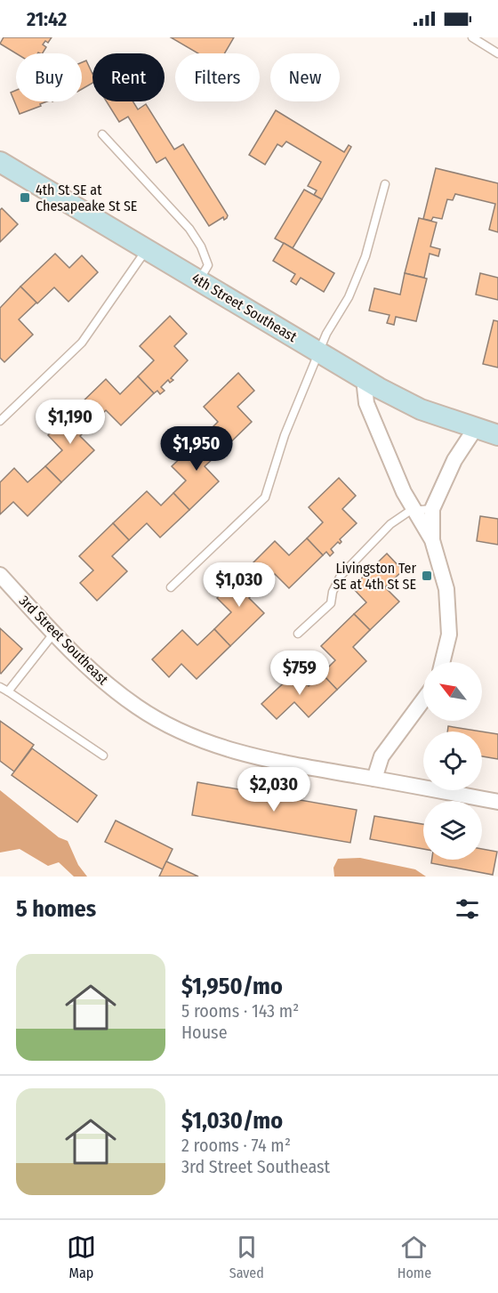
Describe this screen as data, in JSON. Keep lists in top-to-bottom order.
{
  "streets": {
    "street": ["4th Street Southeast", "3rd Street Southeast"]
  },
  "places": {
    "transit": ["4th St SE at Chesapeake St SE", "Livingston Ter SE at 4th St SE"]
  },
  "north": "top left",
  "page": {
    "status": "21:42",
    "chip": [
      "Buy",
      "Rent",
      "Filters",
      "New"
    ],
    "price": [
      "$1,190",
      "$1,950",
      "$1,030",
      "$759",
      "$2,030"
    ],
    "heading": "5 homes",
    "list": [
      {
        "name": "$1,950/mo",
        "note": "5 rooms · 143 m² · House"
      },
      {
        "name": "$1,030/mo",
        "note": "2 rooms · 74 m² · 3rd Street Southeast"
      }
    ],
    "tabs": ["Map", "Saved", "Home"]
  }
}
